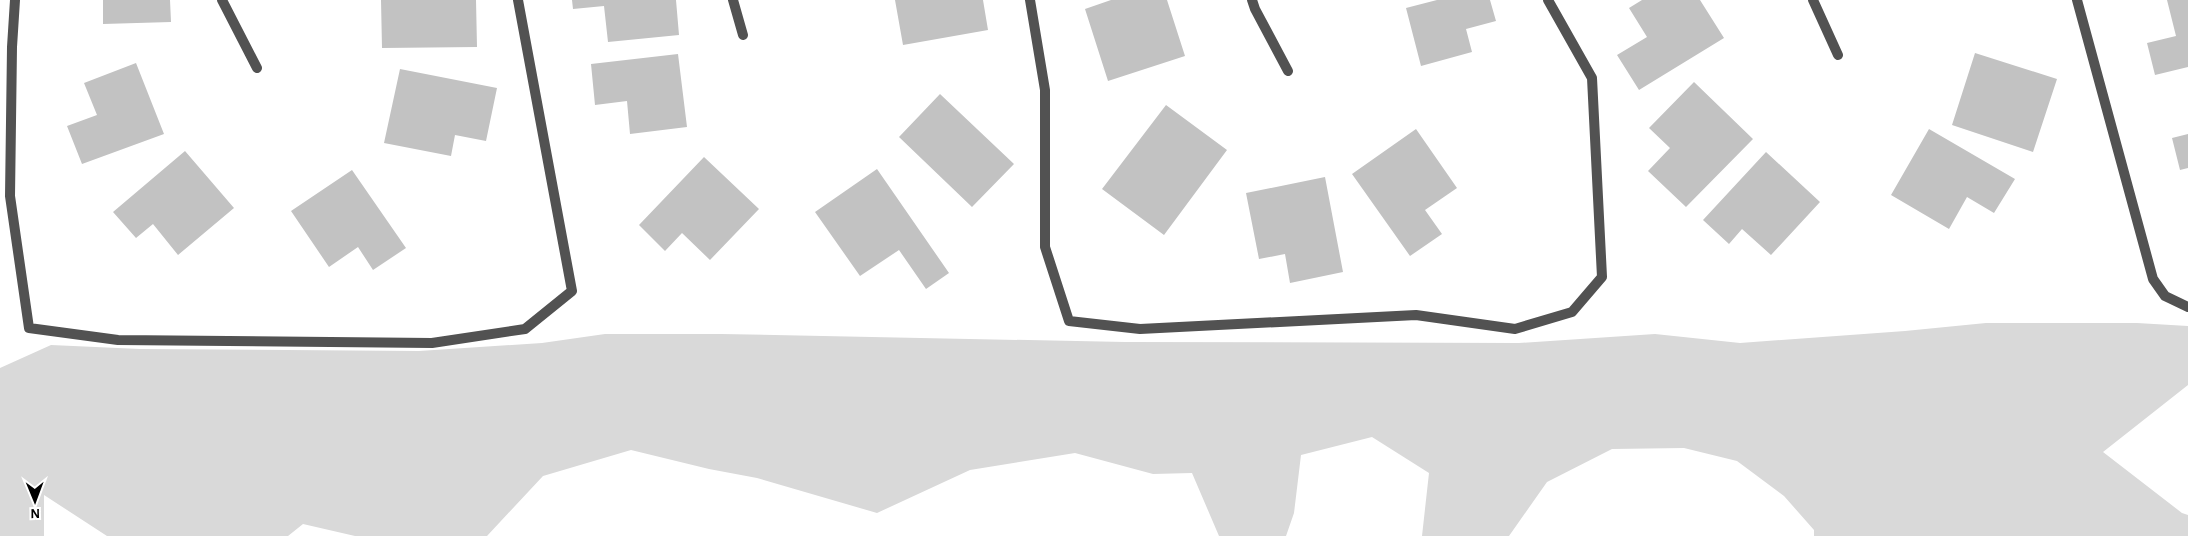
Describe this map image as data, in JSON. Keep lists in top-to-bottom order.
{
  "north": "bottom"
}
